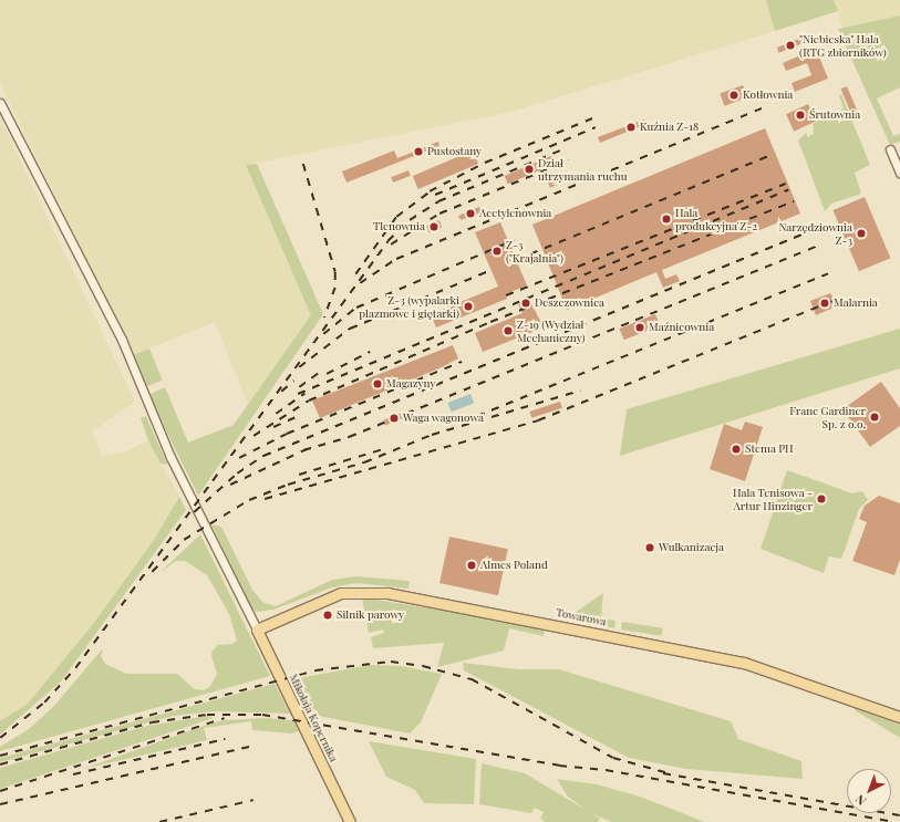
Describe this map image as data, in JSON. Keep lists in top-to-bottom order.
{
  "streets": {
    "main road": ["Towarowa", "Mikołaja Kopernika"]
  },
  "crossings": [
    ["Towarowa", "Mikołaja Kopernika"]
  ],
  "places": [
    "\"Niebieska\" Hala (RTG zbiorników)",
    "Kotłownia",
    "Śrutownia",
    "Kuźnia Z-18",
    "Pustostany",
    "Dział utrzymania ruchu",
    "Acetylenownia",
    "Hala produkcyjna Z-2",
    "Tlenownia",
    "Narzędziownia Z-3",
    "Z-3 (\"Krajalnia\")",
    "Deszczownica",
    "Malarnia",
    "Z-3 (wypalarki plazmowe i giętarki)",
    "Maźnicownia",
    "Z-19 (Wydział Mechaniczny)",
    "Magazyny",
    "Franc Gardiner Sp. z o.o.",
    "Waga wagonowa",
    "Stema PH",
    "Hala Tenisowa - Artur Hinzinger",
    "Wulkanizacja",
    "Almes Poland",
    "Silnik parowy"
  ],
  "north": "bottom left"
}
